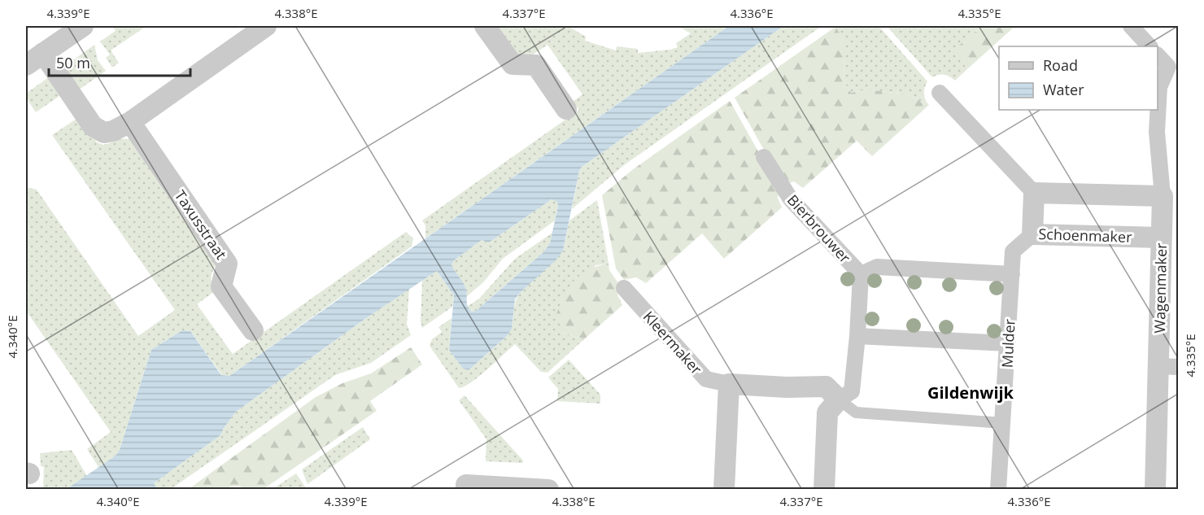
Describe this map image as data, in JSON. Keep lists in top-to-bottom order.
{
  "streets": {
    "street": [
      "Taxusstraat",
      "Bierbrouwer",
      "Schoenmaker",
      "Wagenmaker",
      "Kleermaker",
      "Mulder"
    ]
  },
  "crossings": [
    ["Bierbrouwer", "Kleermaker"],
    ["Bierbrouwer", "Mulder"],
    ["Schoenmaker", "Wagenmaker"],
    ["Schoenmaker", "Mulder"]
  ],
  "districts": ["Gildenwijk"],
  "legend": ["Road", "Water"],
  "scale_bar": "50 m",
  "coordinates": [
    "4.339°E",
    "4.338°E",
    "4.337°E",
    "4.336°E",
    "4.335°E",
    "4.340°E"
  ]
}
